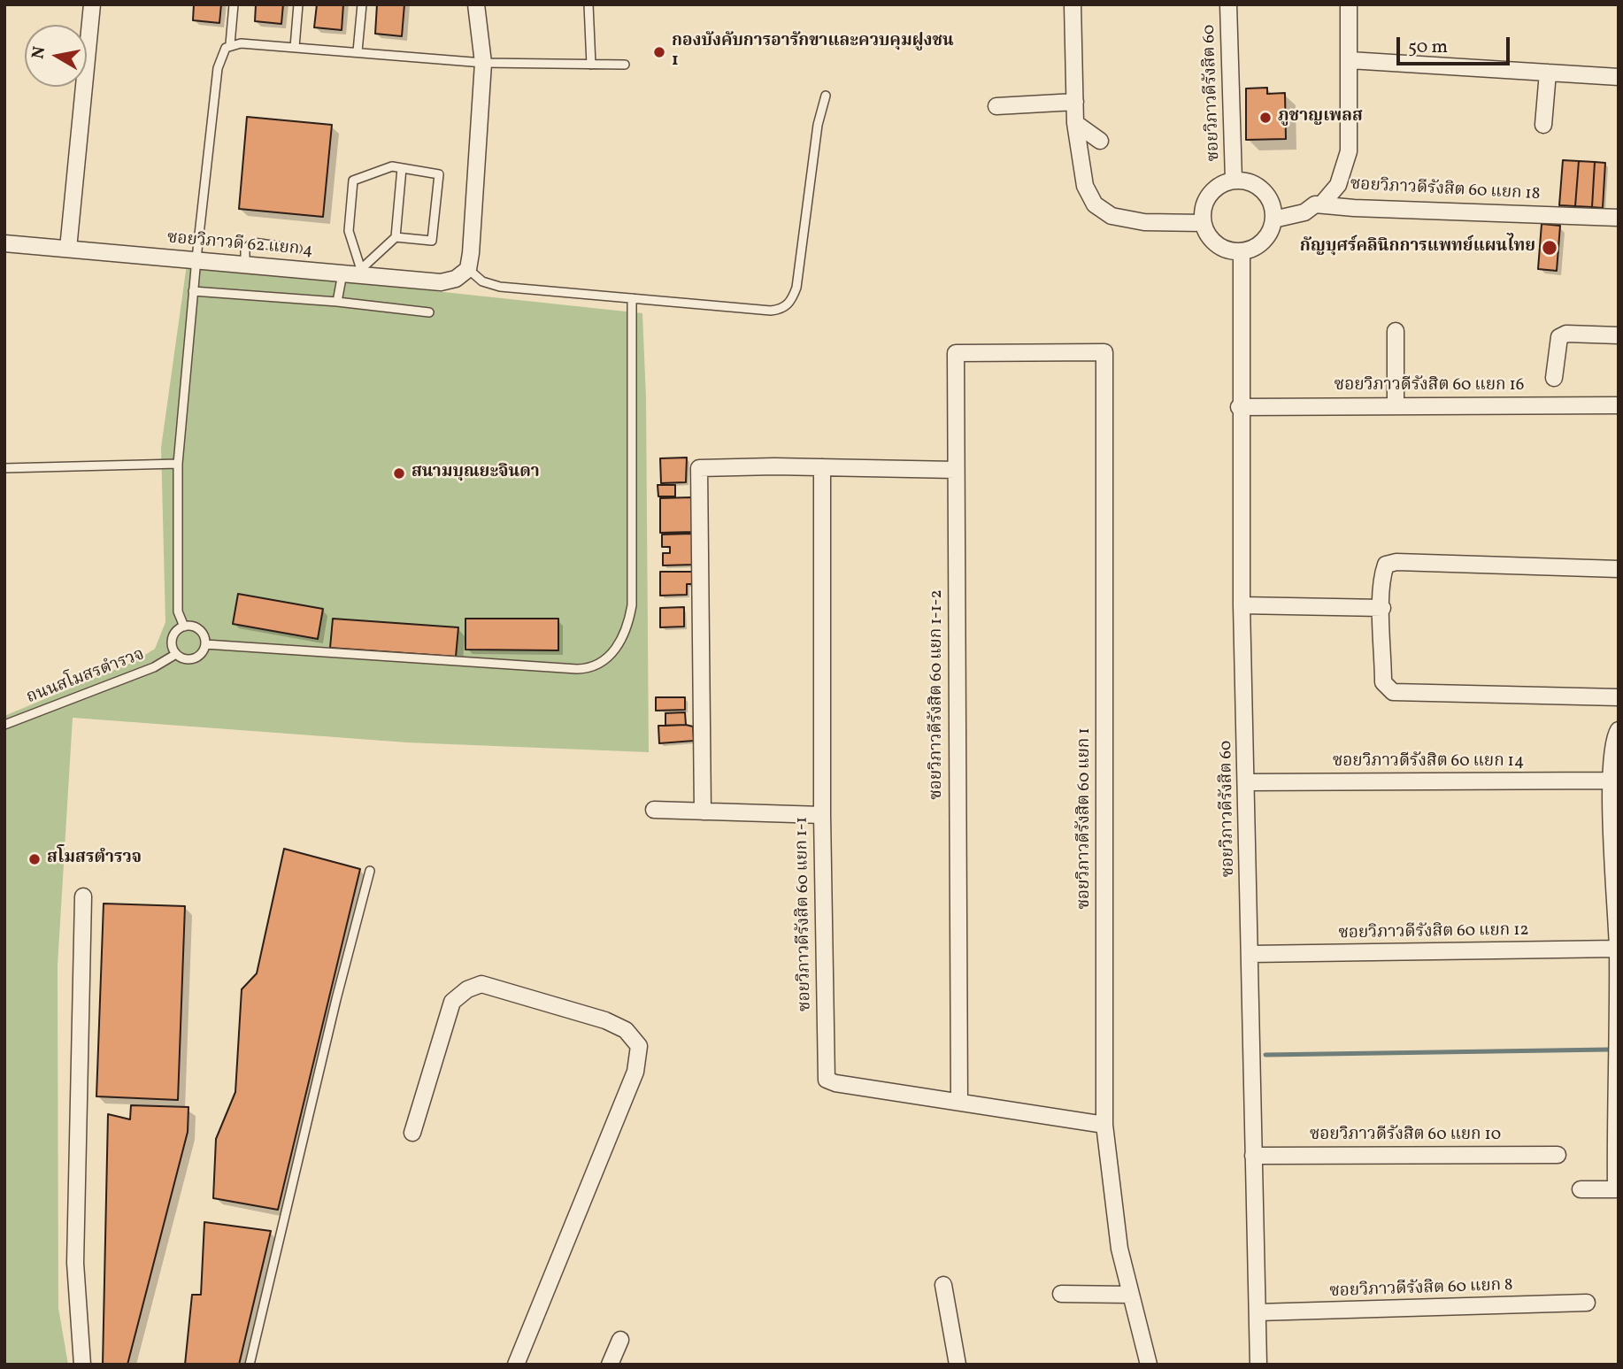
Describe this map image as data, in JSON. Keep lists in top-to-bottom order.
{
  "streets": {
    "street": [
      "ซอยวิภาวดีรังสิต 60",
      "ซอยวิภาวดีรังสิต 60 แยก 18",
      "ซอยวิภาวดี 62 แยก 4",
      "ซอยวิภาวดีรังสิต 60 แยก 16",
      "ซอยวิภาวดีรังสิต 60 แยก 1-1-2",
      "ซอยวิภาวดีรังสิต 60 แยก 14",
      "ซอยวิภาวดีรังสิต 60 แยก 1",
      "ซอยวิภาวดีรังสิต 60 แยก 1-1",
      "ซอยวิภาวดีรังสิต 60 แยก 12",
      "ซอยวิภาวดีรังสิต 60 แยก 10",
      "ซอยวิภาวดีรังสิต 60 แยก 8"
    ],
    "lane": ["ถนนสโมสรตำรวจ"]
  },
  "crossings": [
    ["ซอยวิภาวดีรังสิต 60", "ซอยวิภาวดีรังสิต 60 แยก 16"],
    ["ซอยวิภาวดีรังสิต 60", "ซอยวิภาวดีรังสิต 60 แยก 14"],
    ["ซอยวิภาวดีรังสิต 60", "ซอยวิภาวดีรังสิต 60 แยก 12"],
    ["ซอยวิภาวดีรังสิต 60", "ซอยวิภาวดีรังสิต 60 แยก 10"],
    ["ซอยวิภาวดีรังสิต 60", "ซอยวิภาวดีรังสิต 60 แยก 8"],
    ["ซอยวิภาวดีรังสิต 60 แยก 1-1-2", "ซอยวิภาวดีรังสิต 60 แยก 1"],
    ["ซอยวิภาวดีรังสิต 60 แยก 1-1-2", "ซอยวิภาวดีรังสิต 60 แยก 1-1"],
    ["ซอยวิภาวดีรังสิต 60 แยก 1", "ซอยวิภาวดีรังสิต 60 แยก 1-1"]
  ],
  "places": [
    "กองบังคับการอารักขาและควบคุมฝูงชน 1",
    "ภูชาญเพลส",
    "กัญบุศร์คลินิกการแพทย์แผนไทย",
    "สนามบุณยะจินดา",
    "สโมสรตำรวจ"
  ],
  "scale_bar": "50 m",
  "north": "left"
}
